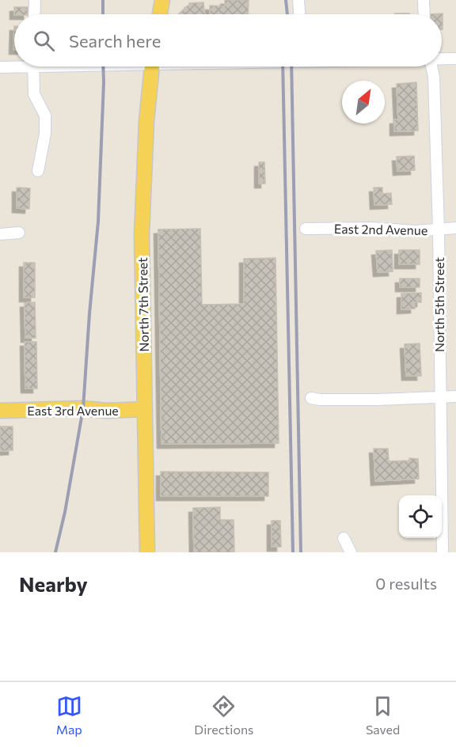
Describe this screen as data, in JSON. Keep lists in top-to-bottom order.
{
  "streets": {
    "main road": ["North 7th Street", "East 3rd Avenue"],
    "street": ["East 2nd Avenue", "North 5th Street"]
  },
  "crossings": [
    ["East 2nd Avenue", "North 5th Street"],
    ["North 7th Street", "East 3rd Avenue"]
  ],
  "north": "top right",
  "page": {
    "search": "Search here",
    "heading": ["Nearby", "0 results"],
    "nav": ["Map", "Directions", "Saved"]
  }
}
